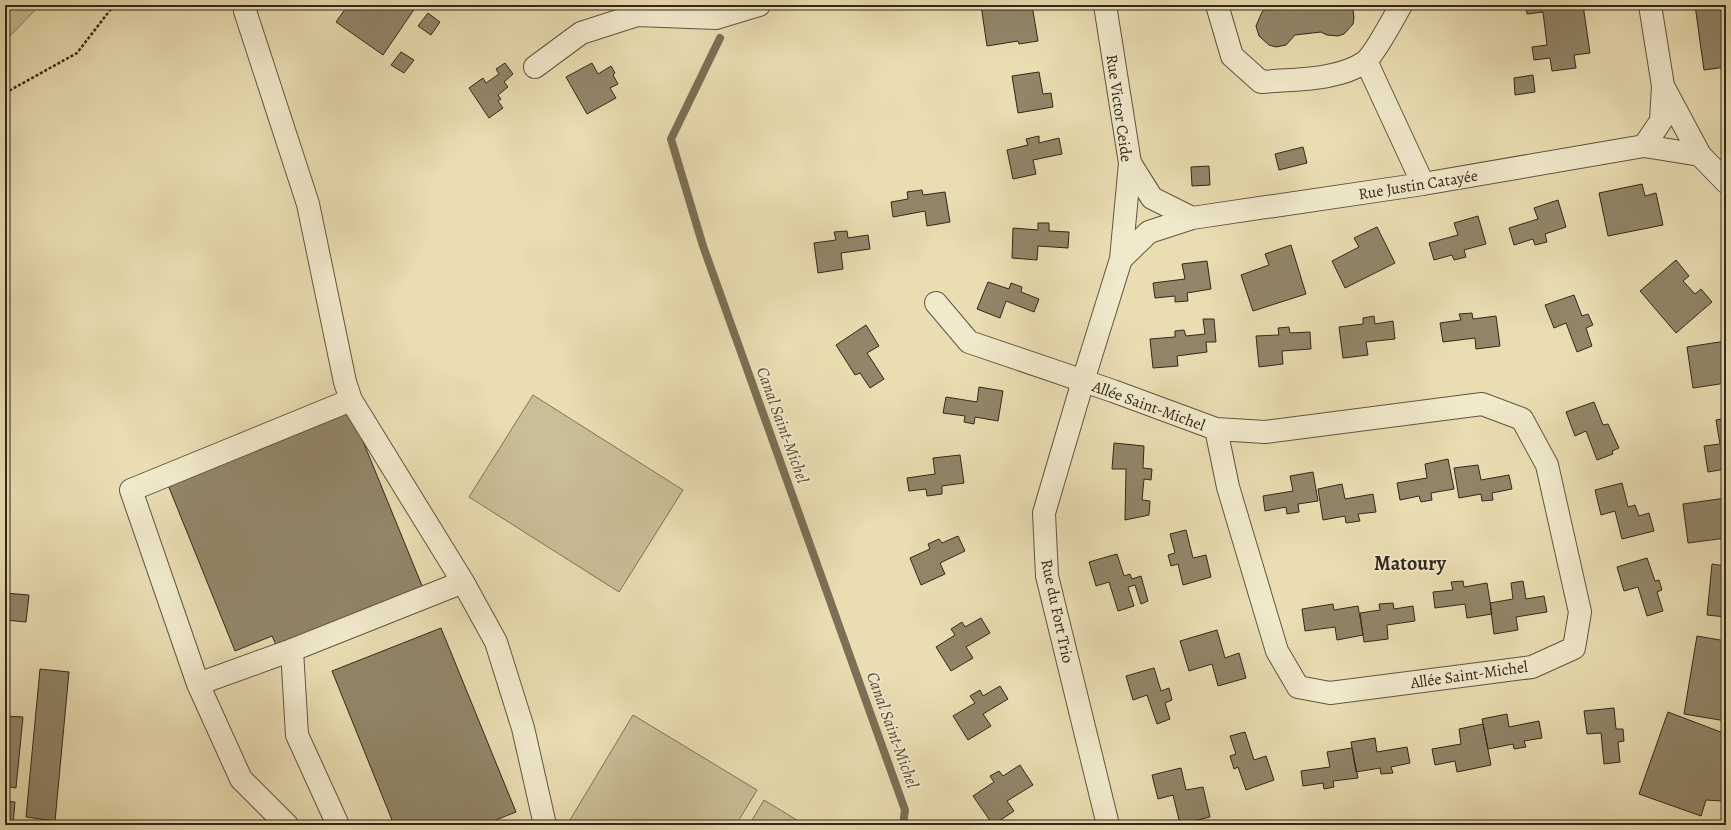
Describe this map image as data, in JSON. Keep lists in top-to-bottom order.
{
  "streets": {
    "street": [
      "Rue Victor Ceide",
      "Rue Justin Catayée",
      "Allée Saint-Michel",
      "Rue du Fort Trio"
    ]
  },
  "crossings": [
    ["Rue Victor Ceide", "Rue Justin Catayée"],
    ["Rue Victor Ceide", "Rue du Fort Trio"],
    ["Rue Justin Catayée", "Rue du Fort Trio"],
    ["Allée Saint-Michel", "Rue du Fort Trio"]
  ],
  "districts": ["Matoury"],
  "water": ["Canal Saint-Michel"]
}
